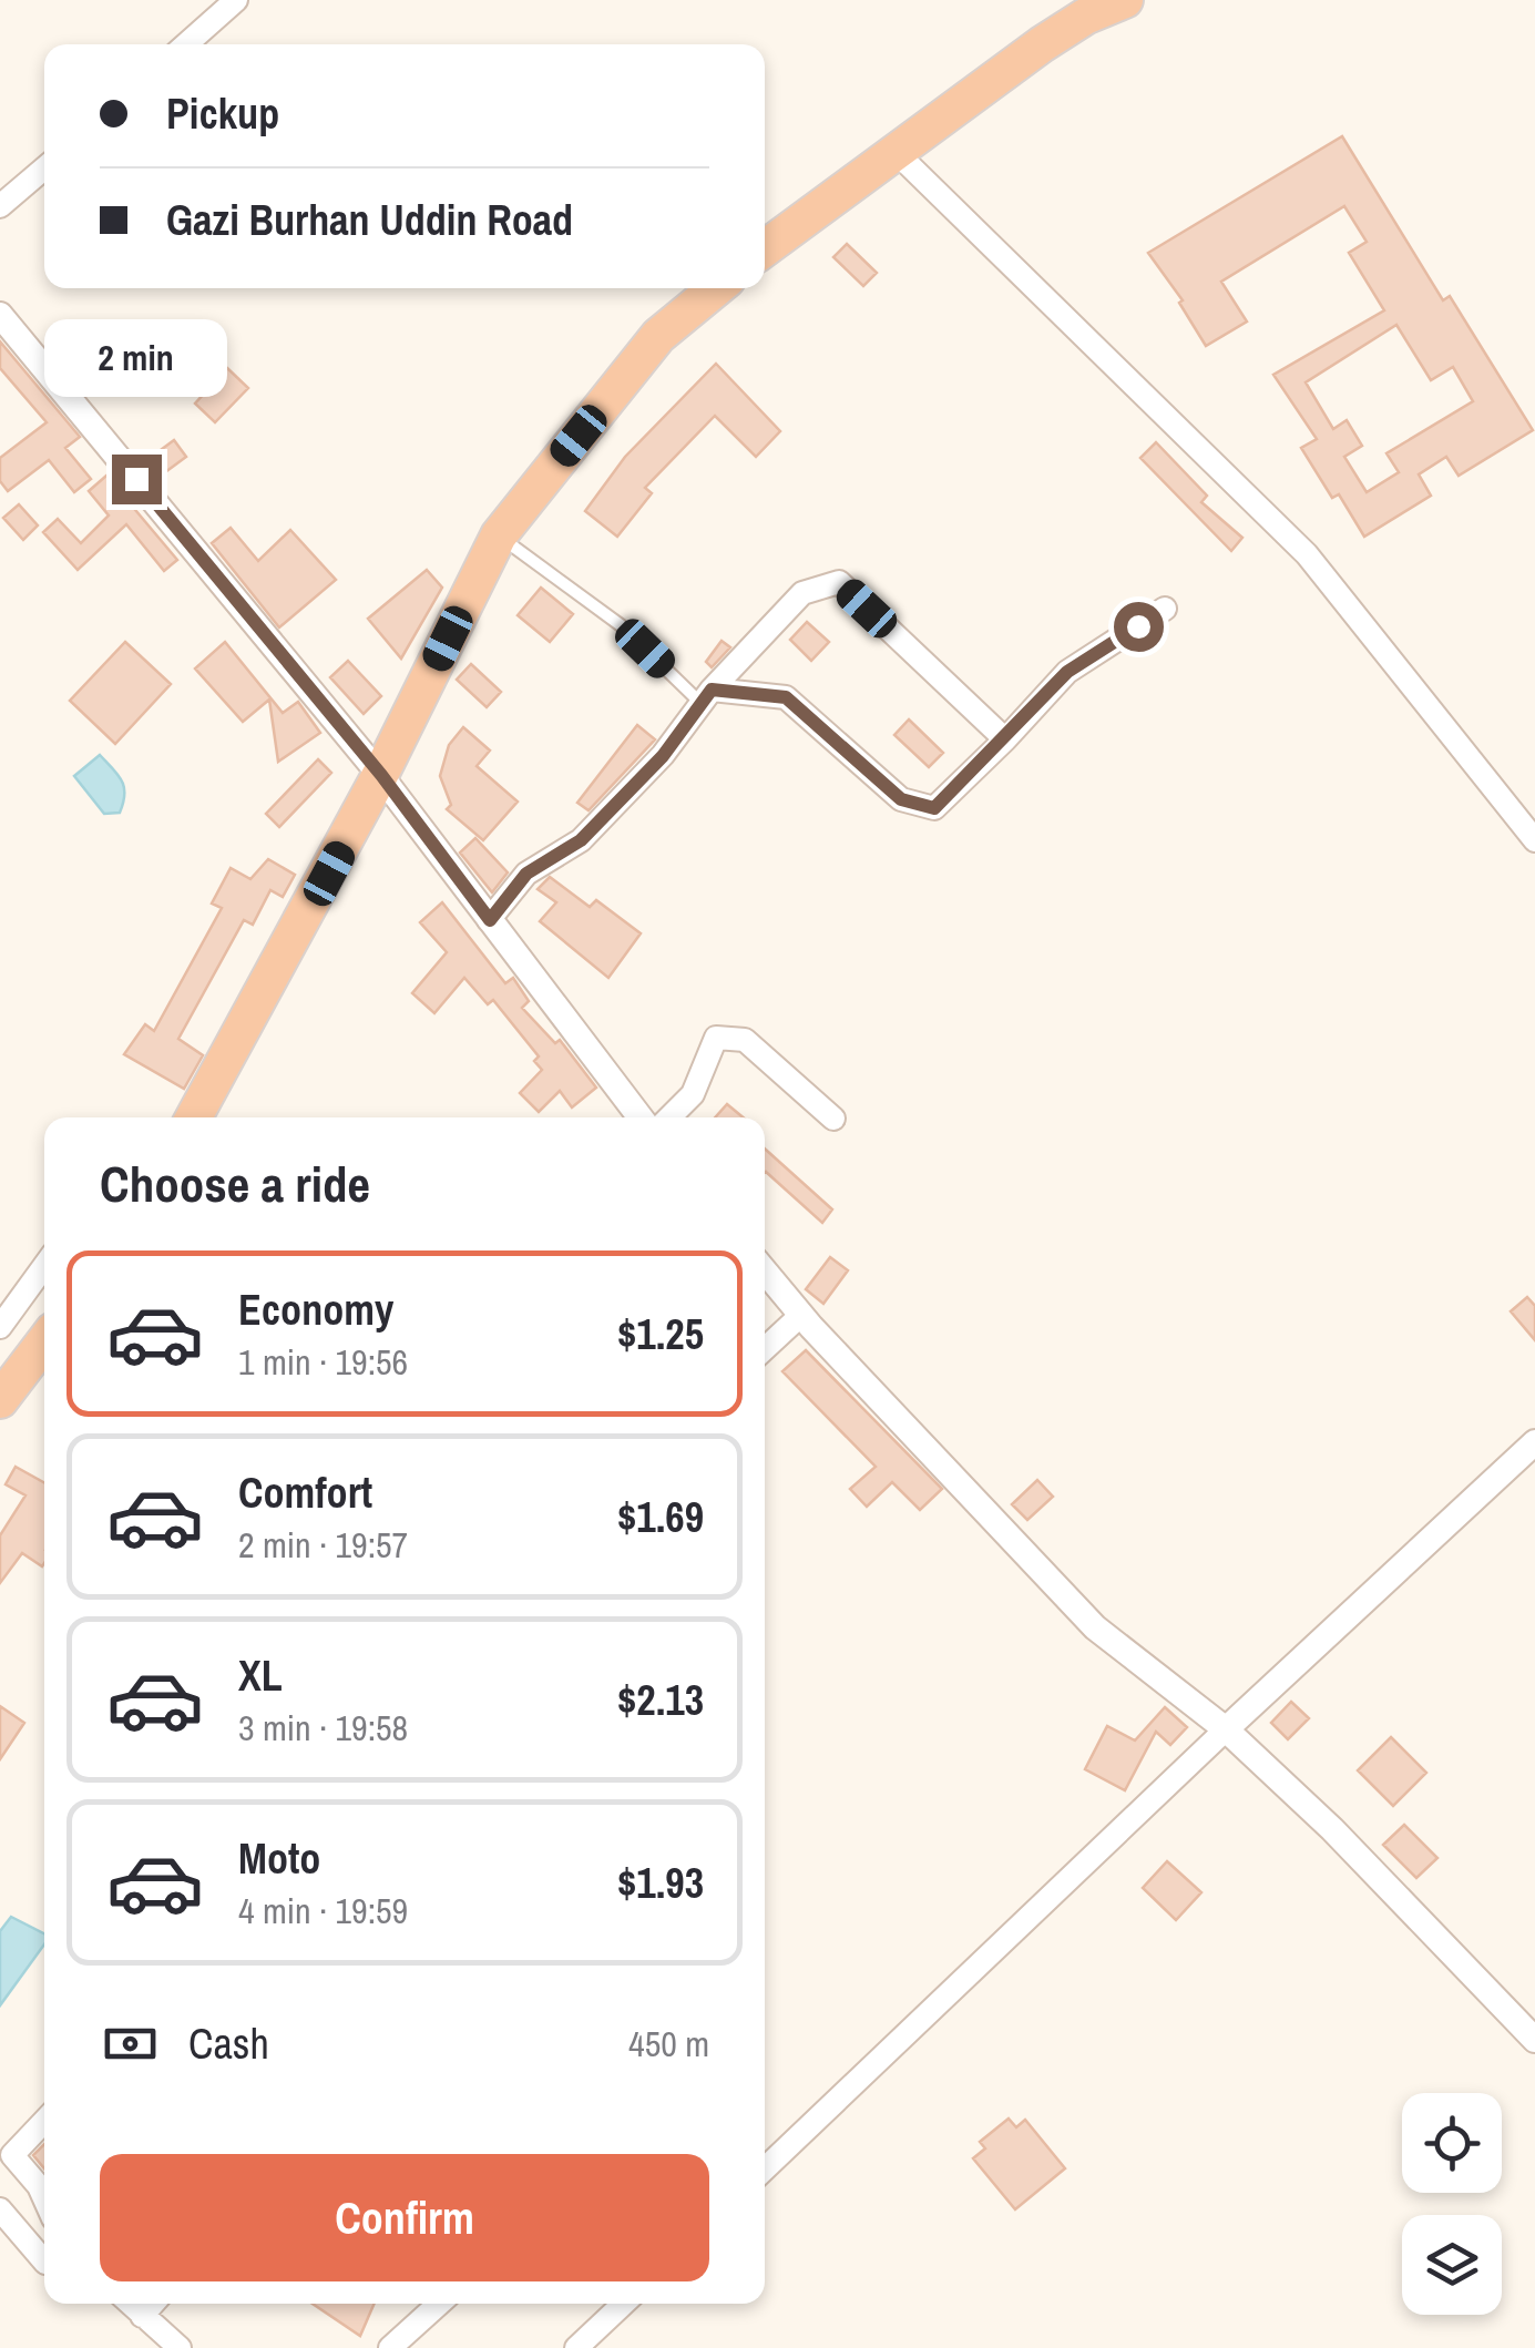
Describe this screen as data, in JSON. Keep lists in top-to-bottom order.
{
  "page": {
    "banner": ["Pickup", "Gazi Burhan Uddin Road"],
    "bubble": "2 min",
    "heading": "Choose a ride",
    "list": [
      {
        "name": "Economy",
        "note": "1 min · 19:56",
        "value": "$1.25"
      },
      {
        "name": "Comfort",
        "note": "2 min · 19:57",
        "value": "$1.69"
      },
      {
        "name": "XL",
        "note": "3 min · 19:58",
        "value": "$2.13"
      },
      {
        "name": "Moto",
        "note": "4 min · 19:59",
        "value": "$1.93"
      }
    ],
    "pay": ["Cash", "450 m"],
    "buttons": "Confirm"
  }
}
